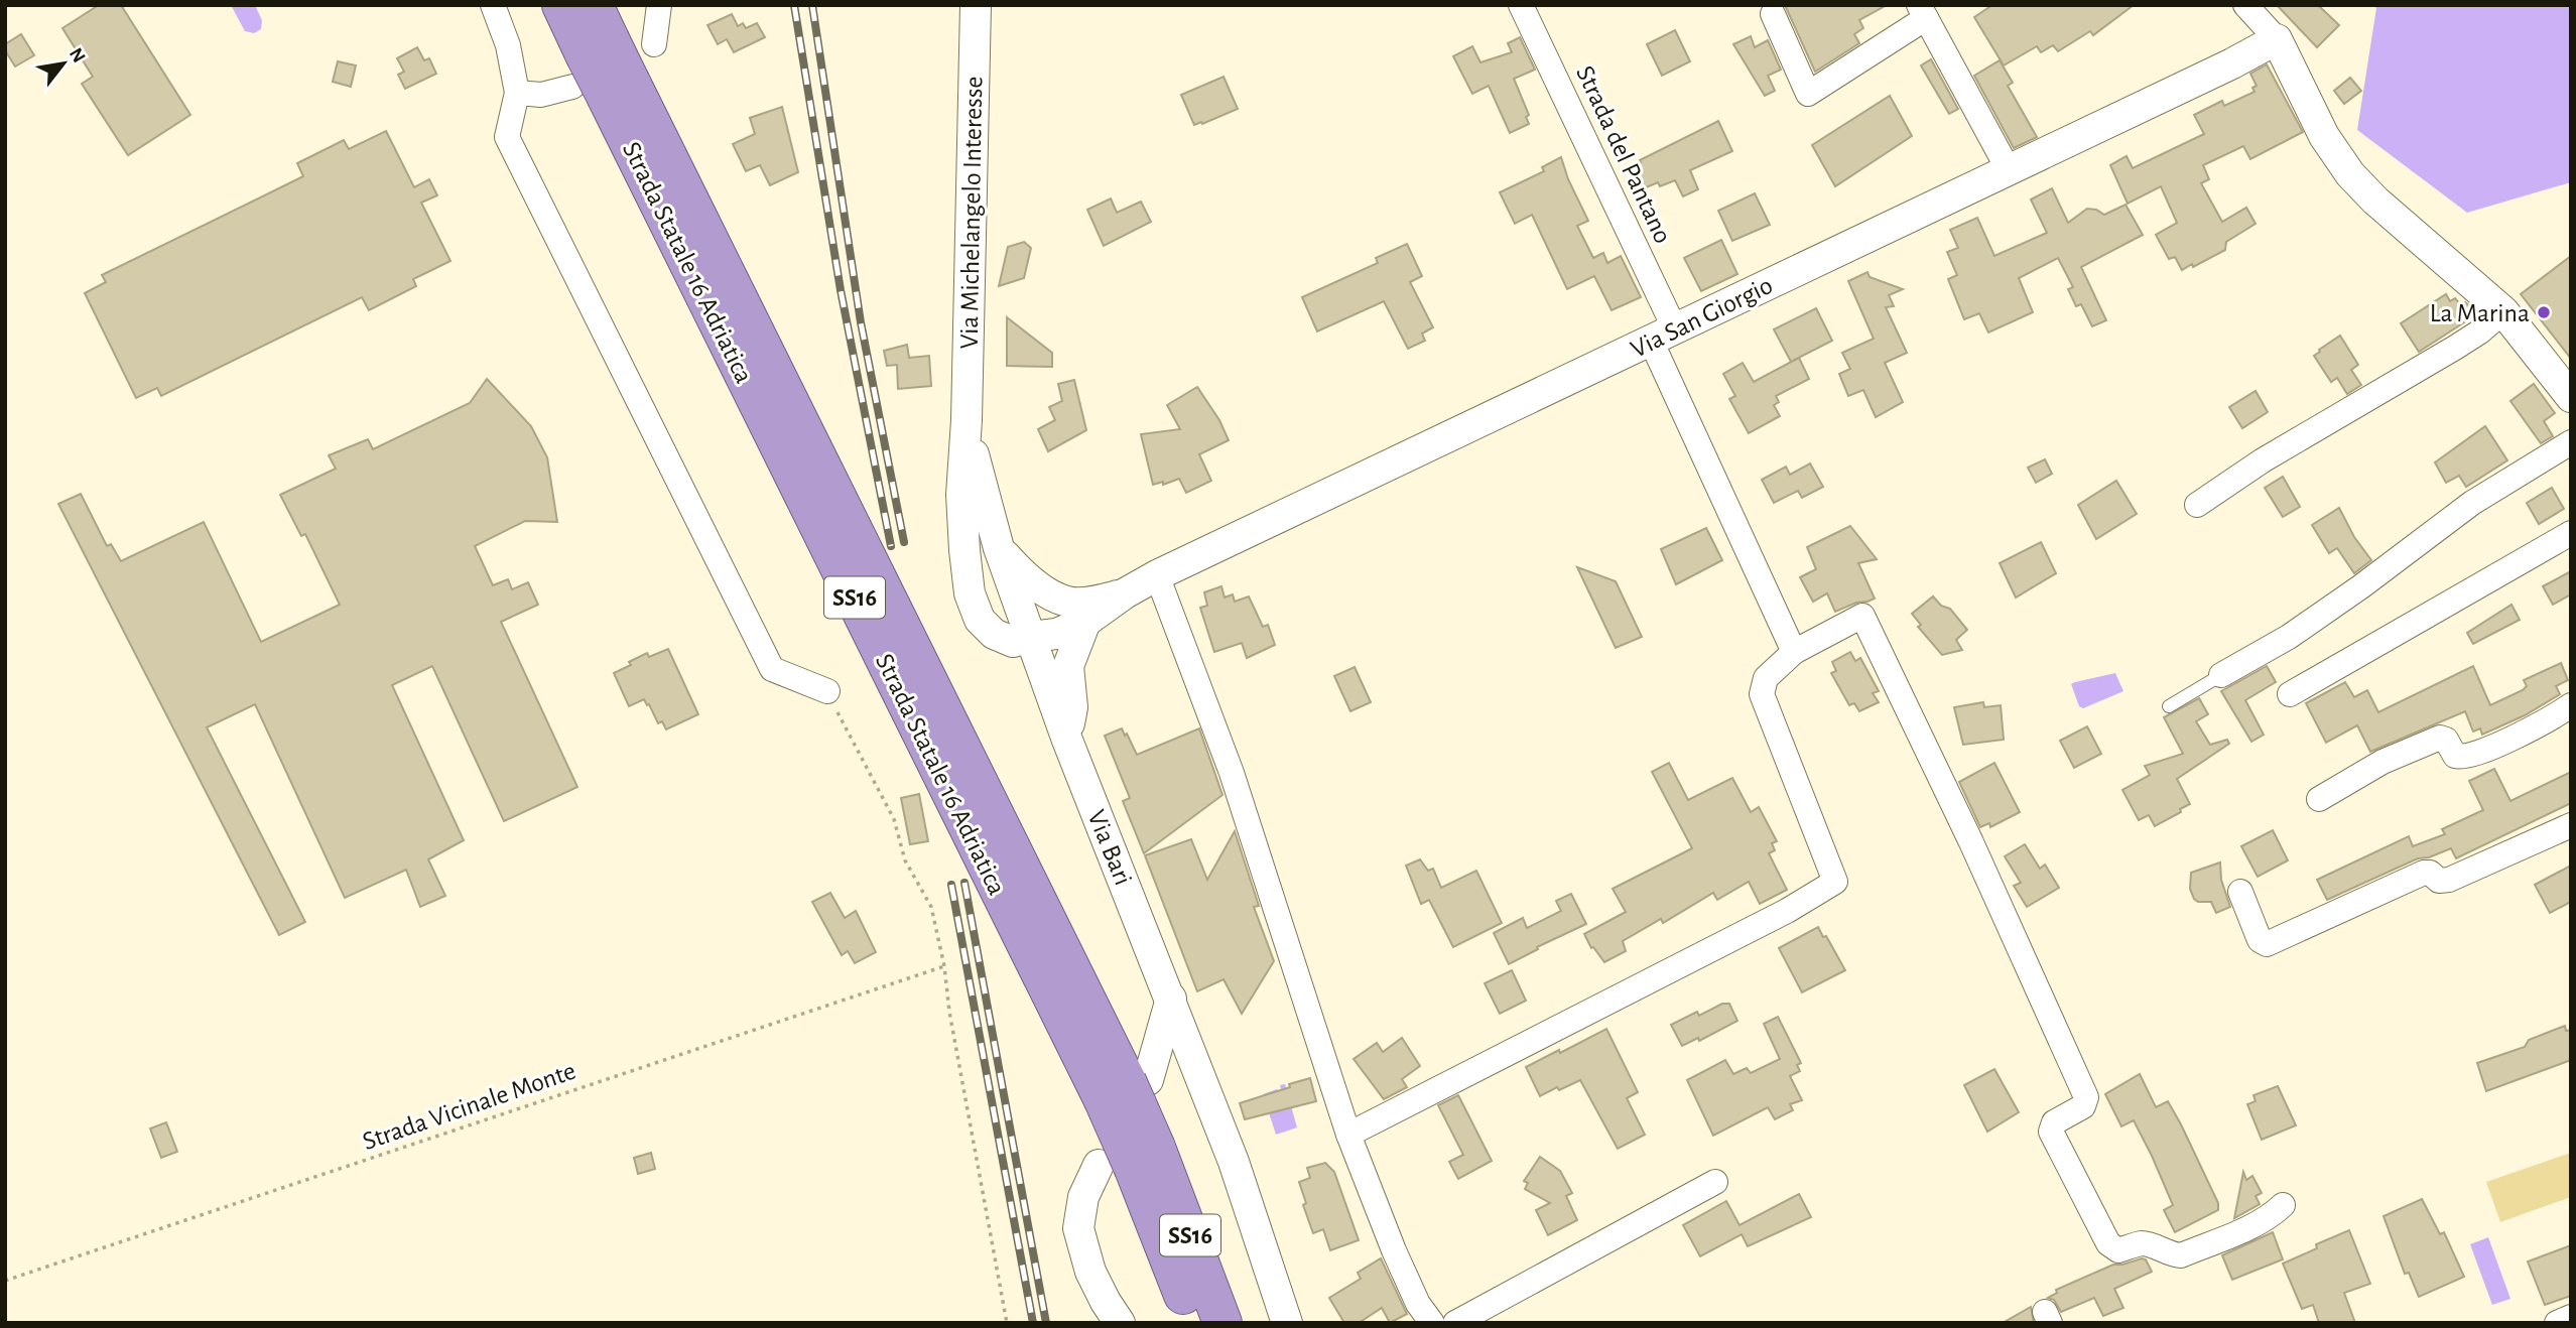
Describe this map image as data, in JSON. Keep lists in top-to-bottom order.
{
  "streets": {
    "highway": ["Strada Statale 16 Adriatica", "SS16"],
    "street": [
      "Strada del Pantano",
      "Via Michelangelo Interesse",
      "Via San Giorgio",
      "Via Bari"
    ],
    "path": ["Strada Vicinale Monte"]
  },
  "crossings": [
    ["Strada del Pantano", "Via San Giorgio"],
    ["Via Michelangelo Interesse", "Via San Giorgio"],
    ["Via Michelangelo Interesse", "Via Bari"],
    ["Via San Giorgio", "Via Bari"]
  ],
  "places": ["La Marina"],
  "north": "top right"
}
